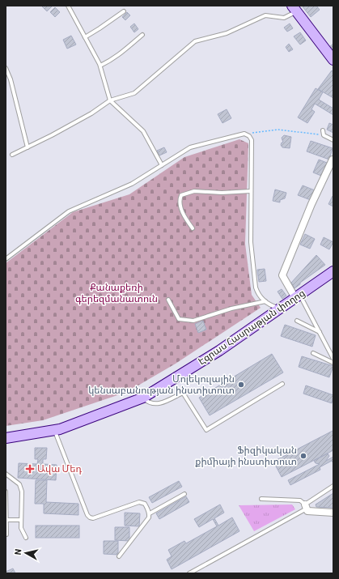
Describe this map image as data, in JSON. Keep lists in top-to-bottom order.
{
  "streets": {
    "street": ["Էզրաս Հասրաթյան փողոց"]
  },
  "parks": ["Քանաքեռի գերեզմանատուն"],
  "places": {
    "other": ["Մոլեկուլային կենսաբանության ինստիտուտ", "Ֆիզիկական քիմիայի ինստիտուտ"],
    "health": ["Ավա Մեդ"]
  },
  "north": "left"
}
